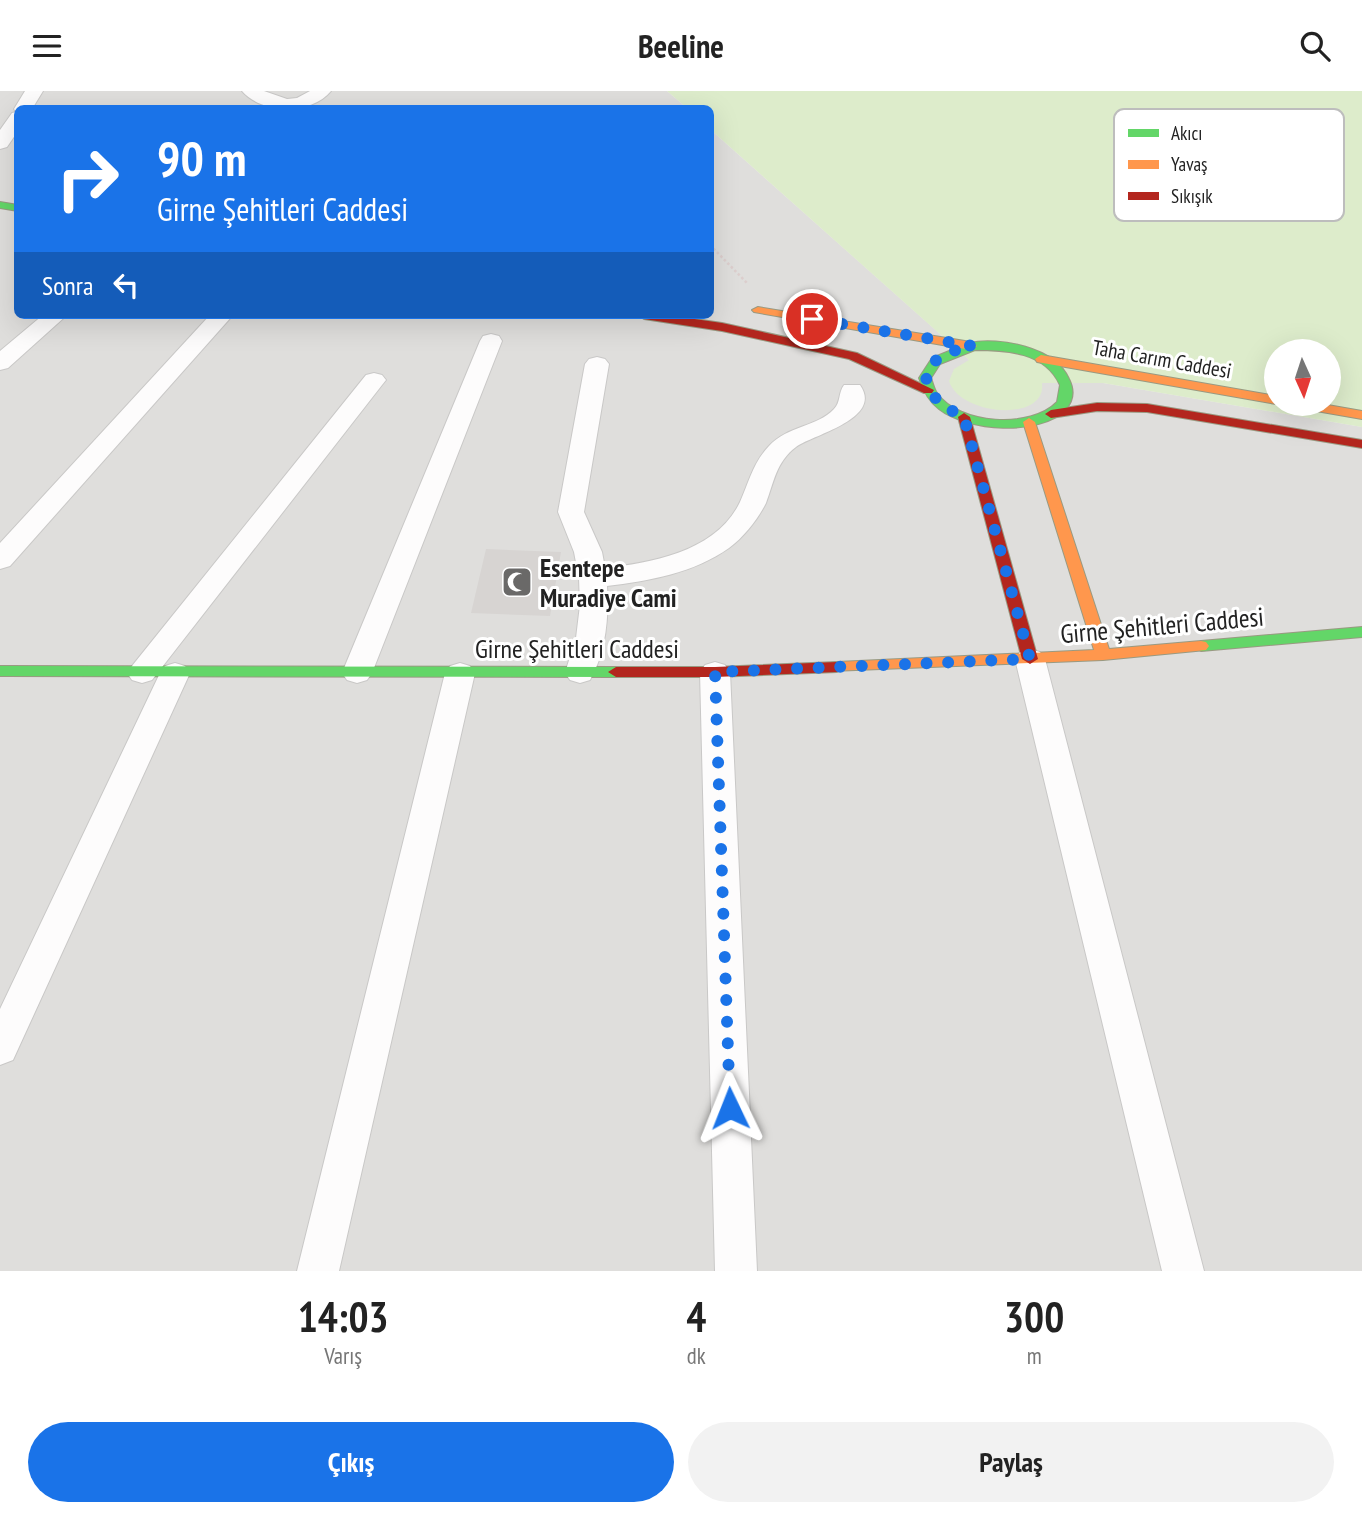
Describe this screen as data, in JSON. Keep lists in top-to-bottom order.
{
  "streets": {
    "street": ["Taha Carım Caddesi", "Girne Şehitleri Caddesi"]
  },
  "places": {
    "mosque": ["Esentepe Muradiye Cami"]
  },
  "legend": ["Akıcı", "Yavaş", "Sıkışık"],
  "north": "bottom",
  "page": {
    "header": "Beeline",
    "turn": ["90 m", "Girne Şehitleri Caddesi"],
    "then": "Sonra",
    "eta": [
      "14:03",
      "Varış",
      "4",
      "dk",
      "300",
      "m"
    ],
    "buttons": ["Çıkış", "Paylaş"]
  }
}
